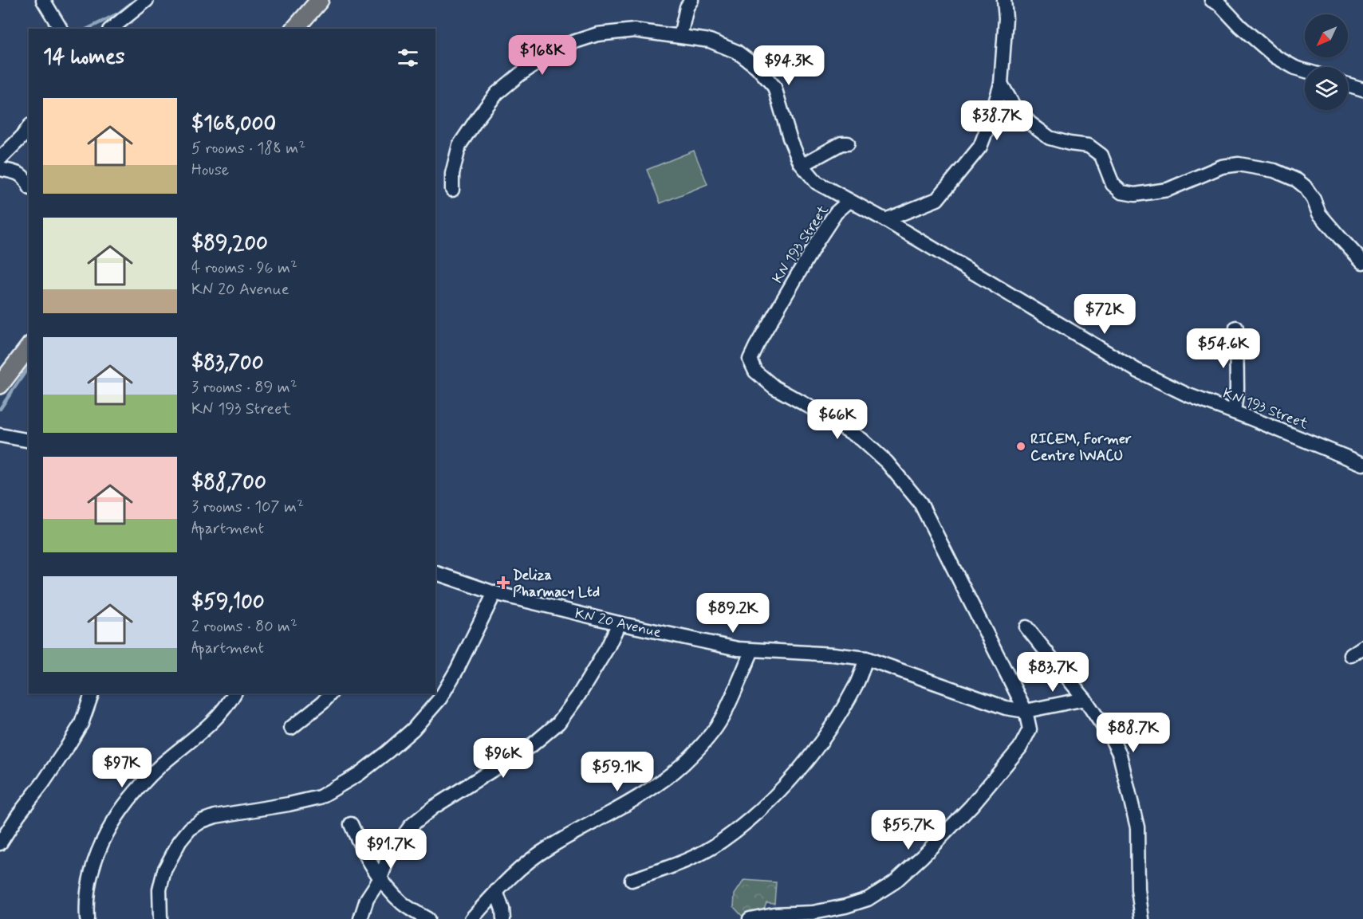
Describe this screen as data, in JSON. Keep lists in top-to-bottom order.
{
  "streets": {
    "street": ["KN 193 Street", "KN 20 Avenue"]
  },
  "crossings": [
    ["KN 193 Street", "KN 20 Avenue"]
  ],
  "places": {
    "other": ["RICEM, Former Centre IWACU"],
    "health": ["Deliza Pharmacy Ltd"]
  },
  "north": "bottom left",
  "page": {
    "heading": "14 homes",
    "price": [
      "$168K",
      "$94.3K",
      "$38.7K",
      "$72K",
      "$54.6K",
      "$66K",
      "$89.2K",
      "$83.7K",
      "$88.7K",
      "$96K",
      "$97K",
      "$59.1K",
      "$55.7K",
      "$91.7K"
    ],
    "list": [
      {
        "name": "$168,000",
        "note": "5 rooms · 188 m² · House"
      },
      {
        "name": "$89,200",
        "note": "4 rooms · 96 m² · KN 20 Avenue"
      },
      {
        "name": "$83,700",
        "note": "3 rooms · 89 m² · KN 193 Street"
      },
      {
        "name": "$88,700",
        "note": "3 rooms · 107 m² · Apartment"
      },
      {
        "name": "$59,100",
        "note": "2 rooms · 80 m² · Apartment"
      }
    ]
  }
}
